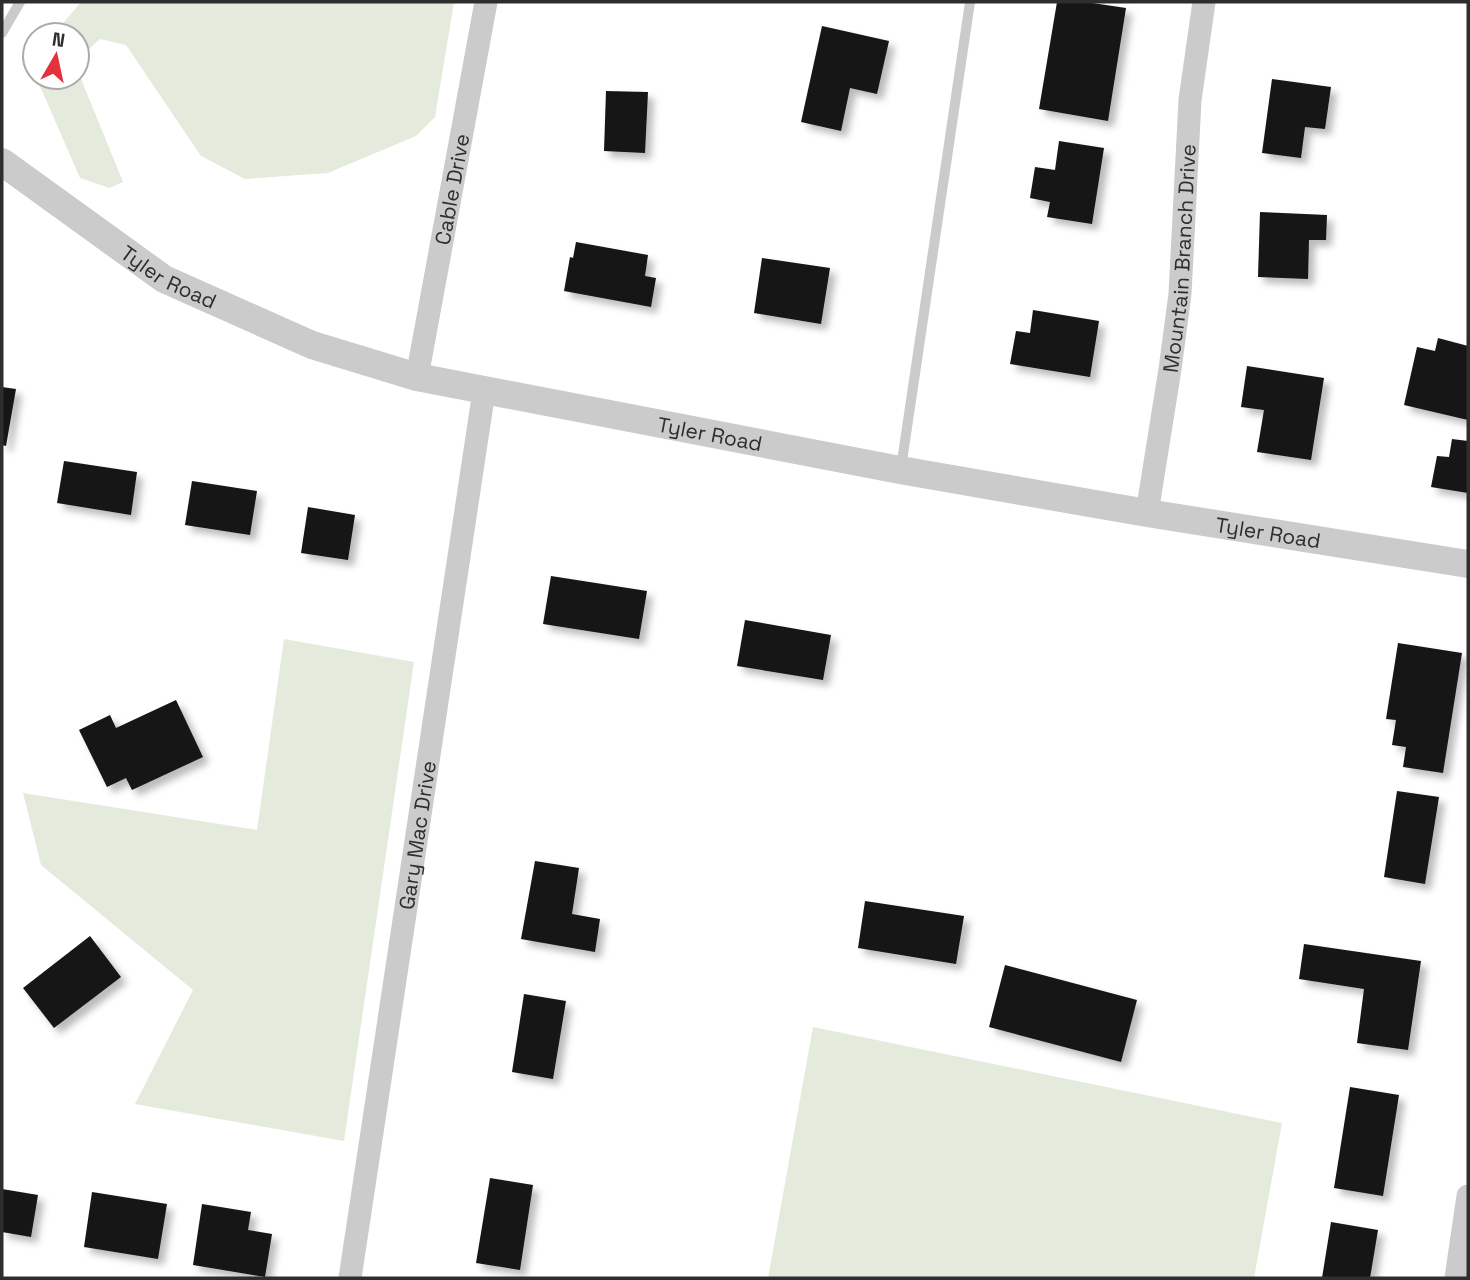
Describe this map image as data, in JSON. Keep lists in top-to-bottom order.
{
  "streets": {
    "street": [
      "Cable Drive",
      "Mountain Branch Drive",
      "Tyler Road",
      "Gary Mac Drive"
    ]
  },
  "crossings": [
    ["Cable Drive", "Tyler Road"],
    ["Mountain Branch Drive", "Tyler Road"],
    ["Tyler Road", "Gary Mac Drive"]
  ],
  "north": "top"
}
